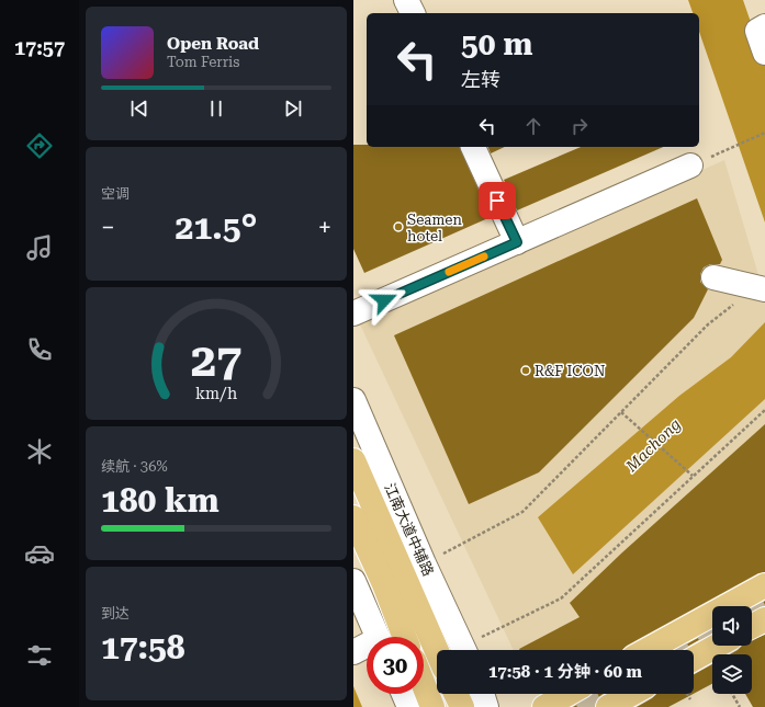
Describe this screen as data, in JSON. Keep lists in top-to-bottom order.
{
  "streets": {
    "street": ["江南大道中辅路"]
  },
  "water": ["Machong"],
  "places": ["Seamen hotel", "R&F ICON"],
  "page": {
    "tabs": "17:57",
    "turn": ["50 m", "左转"],
    "song": ["Open Road", "Tom Ferris"],
    "tile": [
      "空调",
      ["续航 · 36%", "180 km"],
      ["到达", "17:58"]
    ],
    "heat": ["−", "21.5°", "+"],
    "limit": "30",
    "trip": "17:58 · 1 分钟 · 60 m",
    "gauge": ["27", "km/h"]
  }
}
